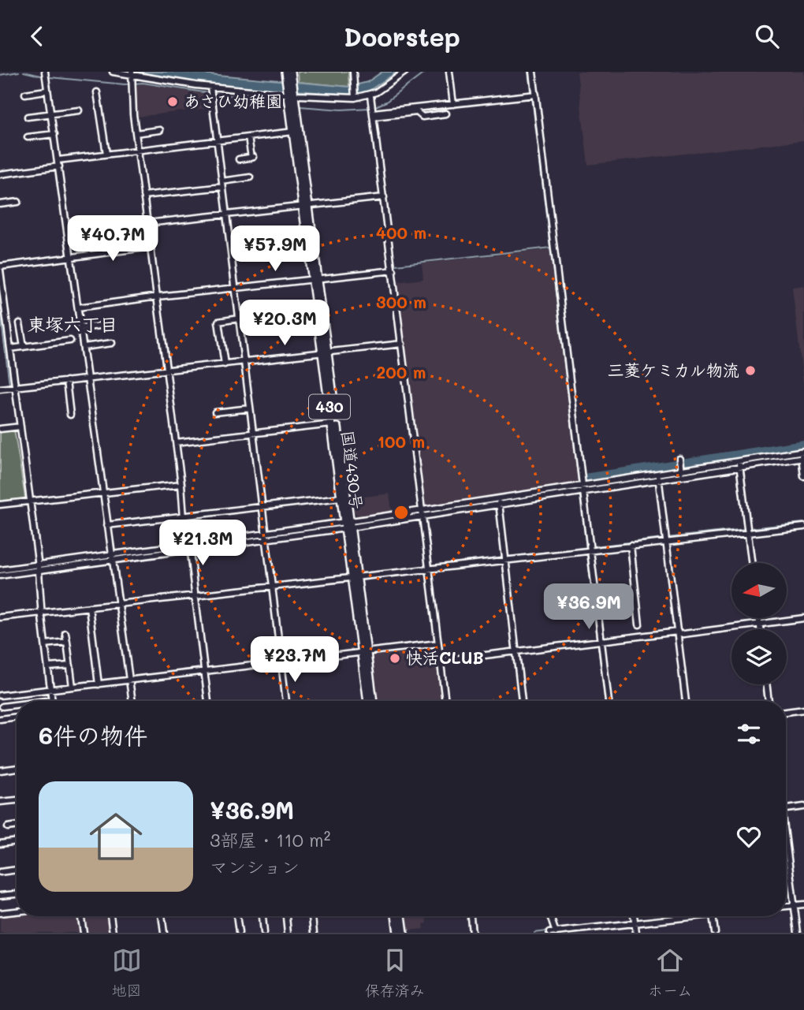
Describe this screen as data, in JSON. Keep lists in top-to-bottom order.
{
  "streets": {
    "highway": ["430", "国道430号"]
  },
  "districts": ["東塚六丁目"],
  "places": ["あさひ幼稚園", "三菱ケミカル物流", "快活CLUB"],
  "north": "left",
  "page": {
    "header": "Doorstep",
    "price": [
      "¥40.7M",
      "¥57.9M",
      "¥20.3M",
      "¥21.3M",
      "¥36.9M",
      "¥23.7M"
    ],
    "heading": "6件の物件",
    "list": [
      {
        "name": "¥36.9M",
        "note": "3部屋 · 110 m² · マンション"
      }
    ],
    "tabs": ["地図", "保存済み", "ホーム"]
  },
  "rings": [
    "400 m",
    "300 m",
    "200 m",
    "100 m"
  ]
}
